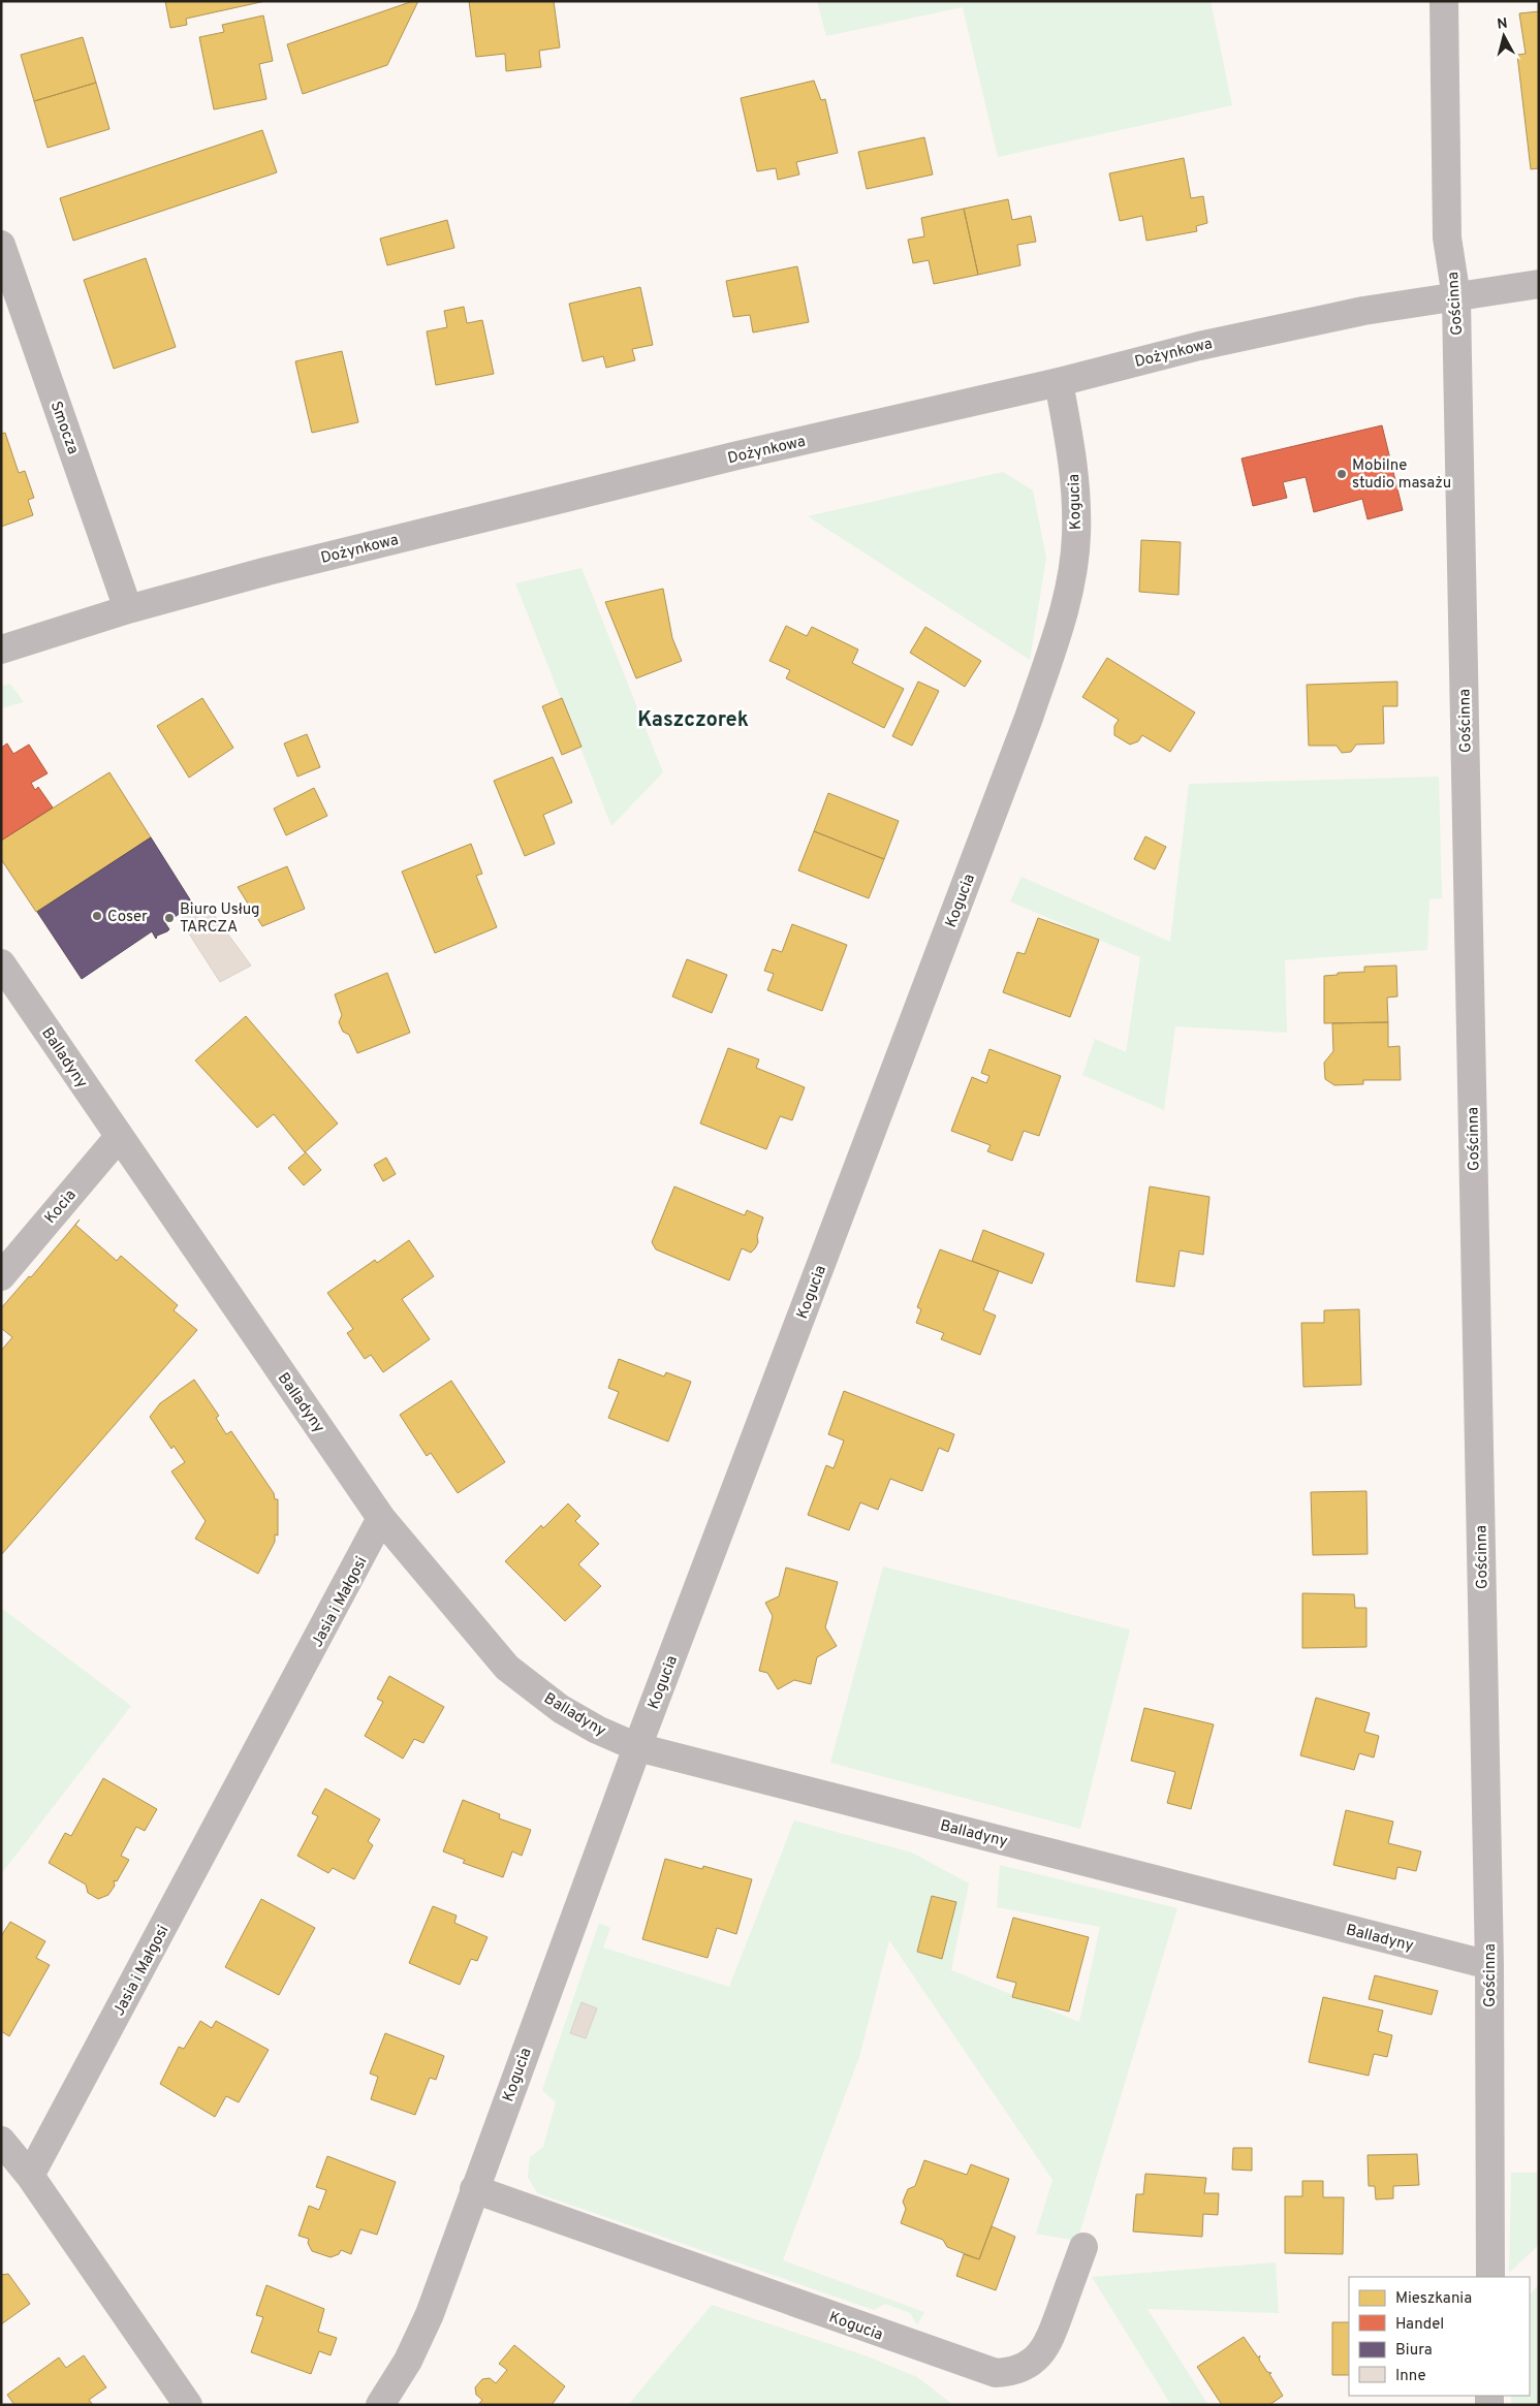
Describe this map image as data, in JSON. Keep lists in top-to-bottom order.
{
  "streets": {
    "street": [
      "Gościnna",
      "Dożynkowa",
      "Smocza",
      "Kogucia",
      "Balladyny",
      "Kocia",
      "Jasia i Małgosi"
    ]
  },
  "crossings": [
    ["Gościnna", "Dożynkowa"],
    ["Gościnna", "Balladyny"],
    ["Dożynkowa", "Smocza"],
    ["Dożynkowa", "Kogucia"],
    ["Kogucia", "Balladyny"],
    ["Balladyny", "Kocia"],
    ["Balladyny", "Jasia i Małgosi"]
  ],
  "districts": ["Kaszczorek"],
  "places": ["Mobilne studio masażu", "Coser", "Biuro Usług TARCZA"],
  "legend": [
    "Mieszkania",
    "Handel",
    "Biura",
    "Inne"
  ],
  "north": "top"
}
